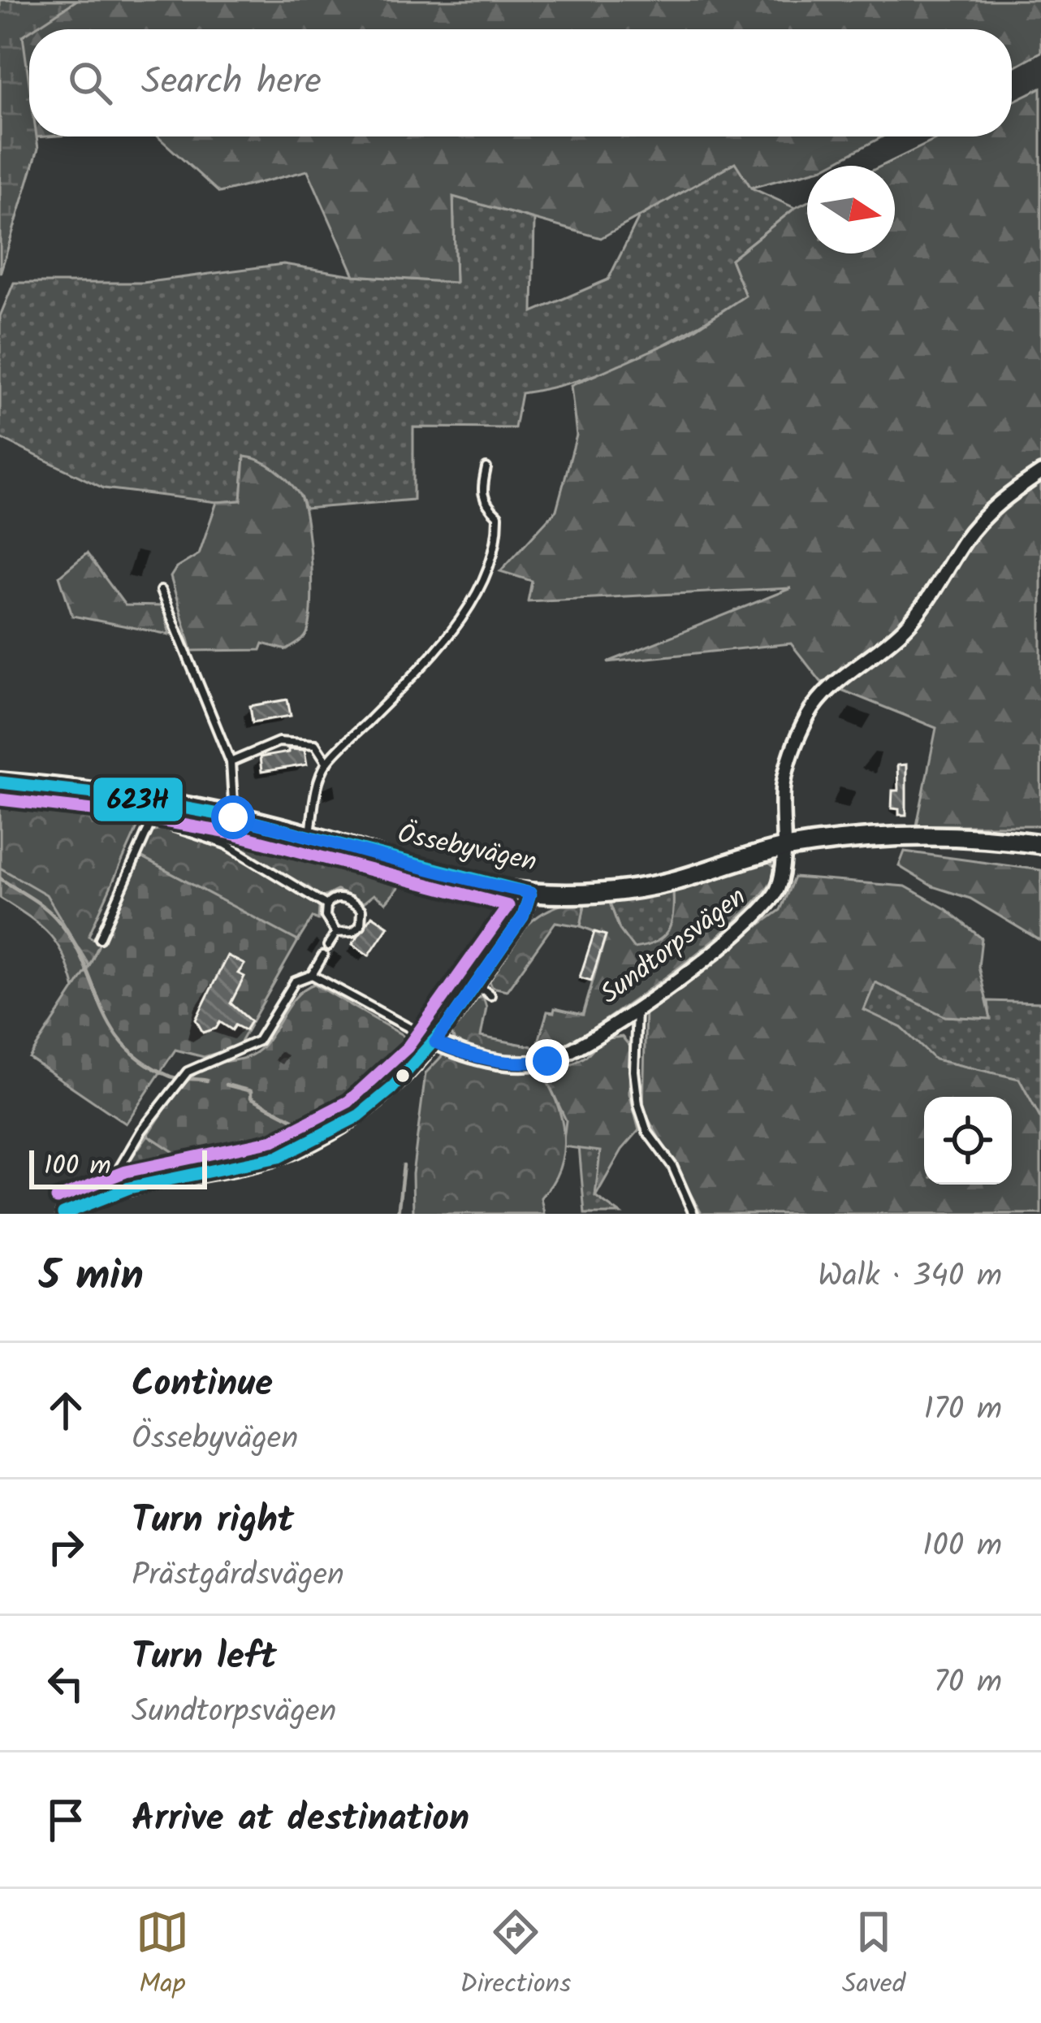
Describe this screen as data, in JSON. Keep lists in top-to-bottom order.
{
  "streets": {
    "street": ["Össebyvägen", "Sundtorpsvägen"]
  },
  "crossings": [
    ["Össebyvägen", "Sundtorpsvägen"]
  ],
  "lines": ["transit line 623H"],
  "scale_bar": "100 m",
  "north": "right",
  "page": {
    "search": "Search here",
    "scale": "100 m",
    "heading": ["5 min", "Walk · 340 m"],
    "list": [
      ["Continue", "Össebyvägen", "170 m"],
      ["Turn right", "Prästgårdsvägen", "100 m"],
      ["Turn left", "Sundtorpsvägen", "70 m"],
      "Arrive at destination"
    ],
    "nav": ["Map", "Directions", "Saved"]
  }
}
